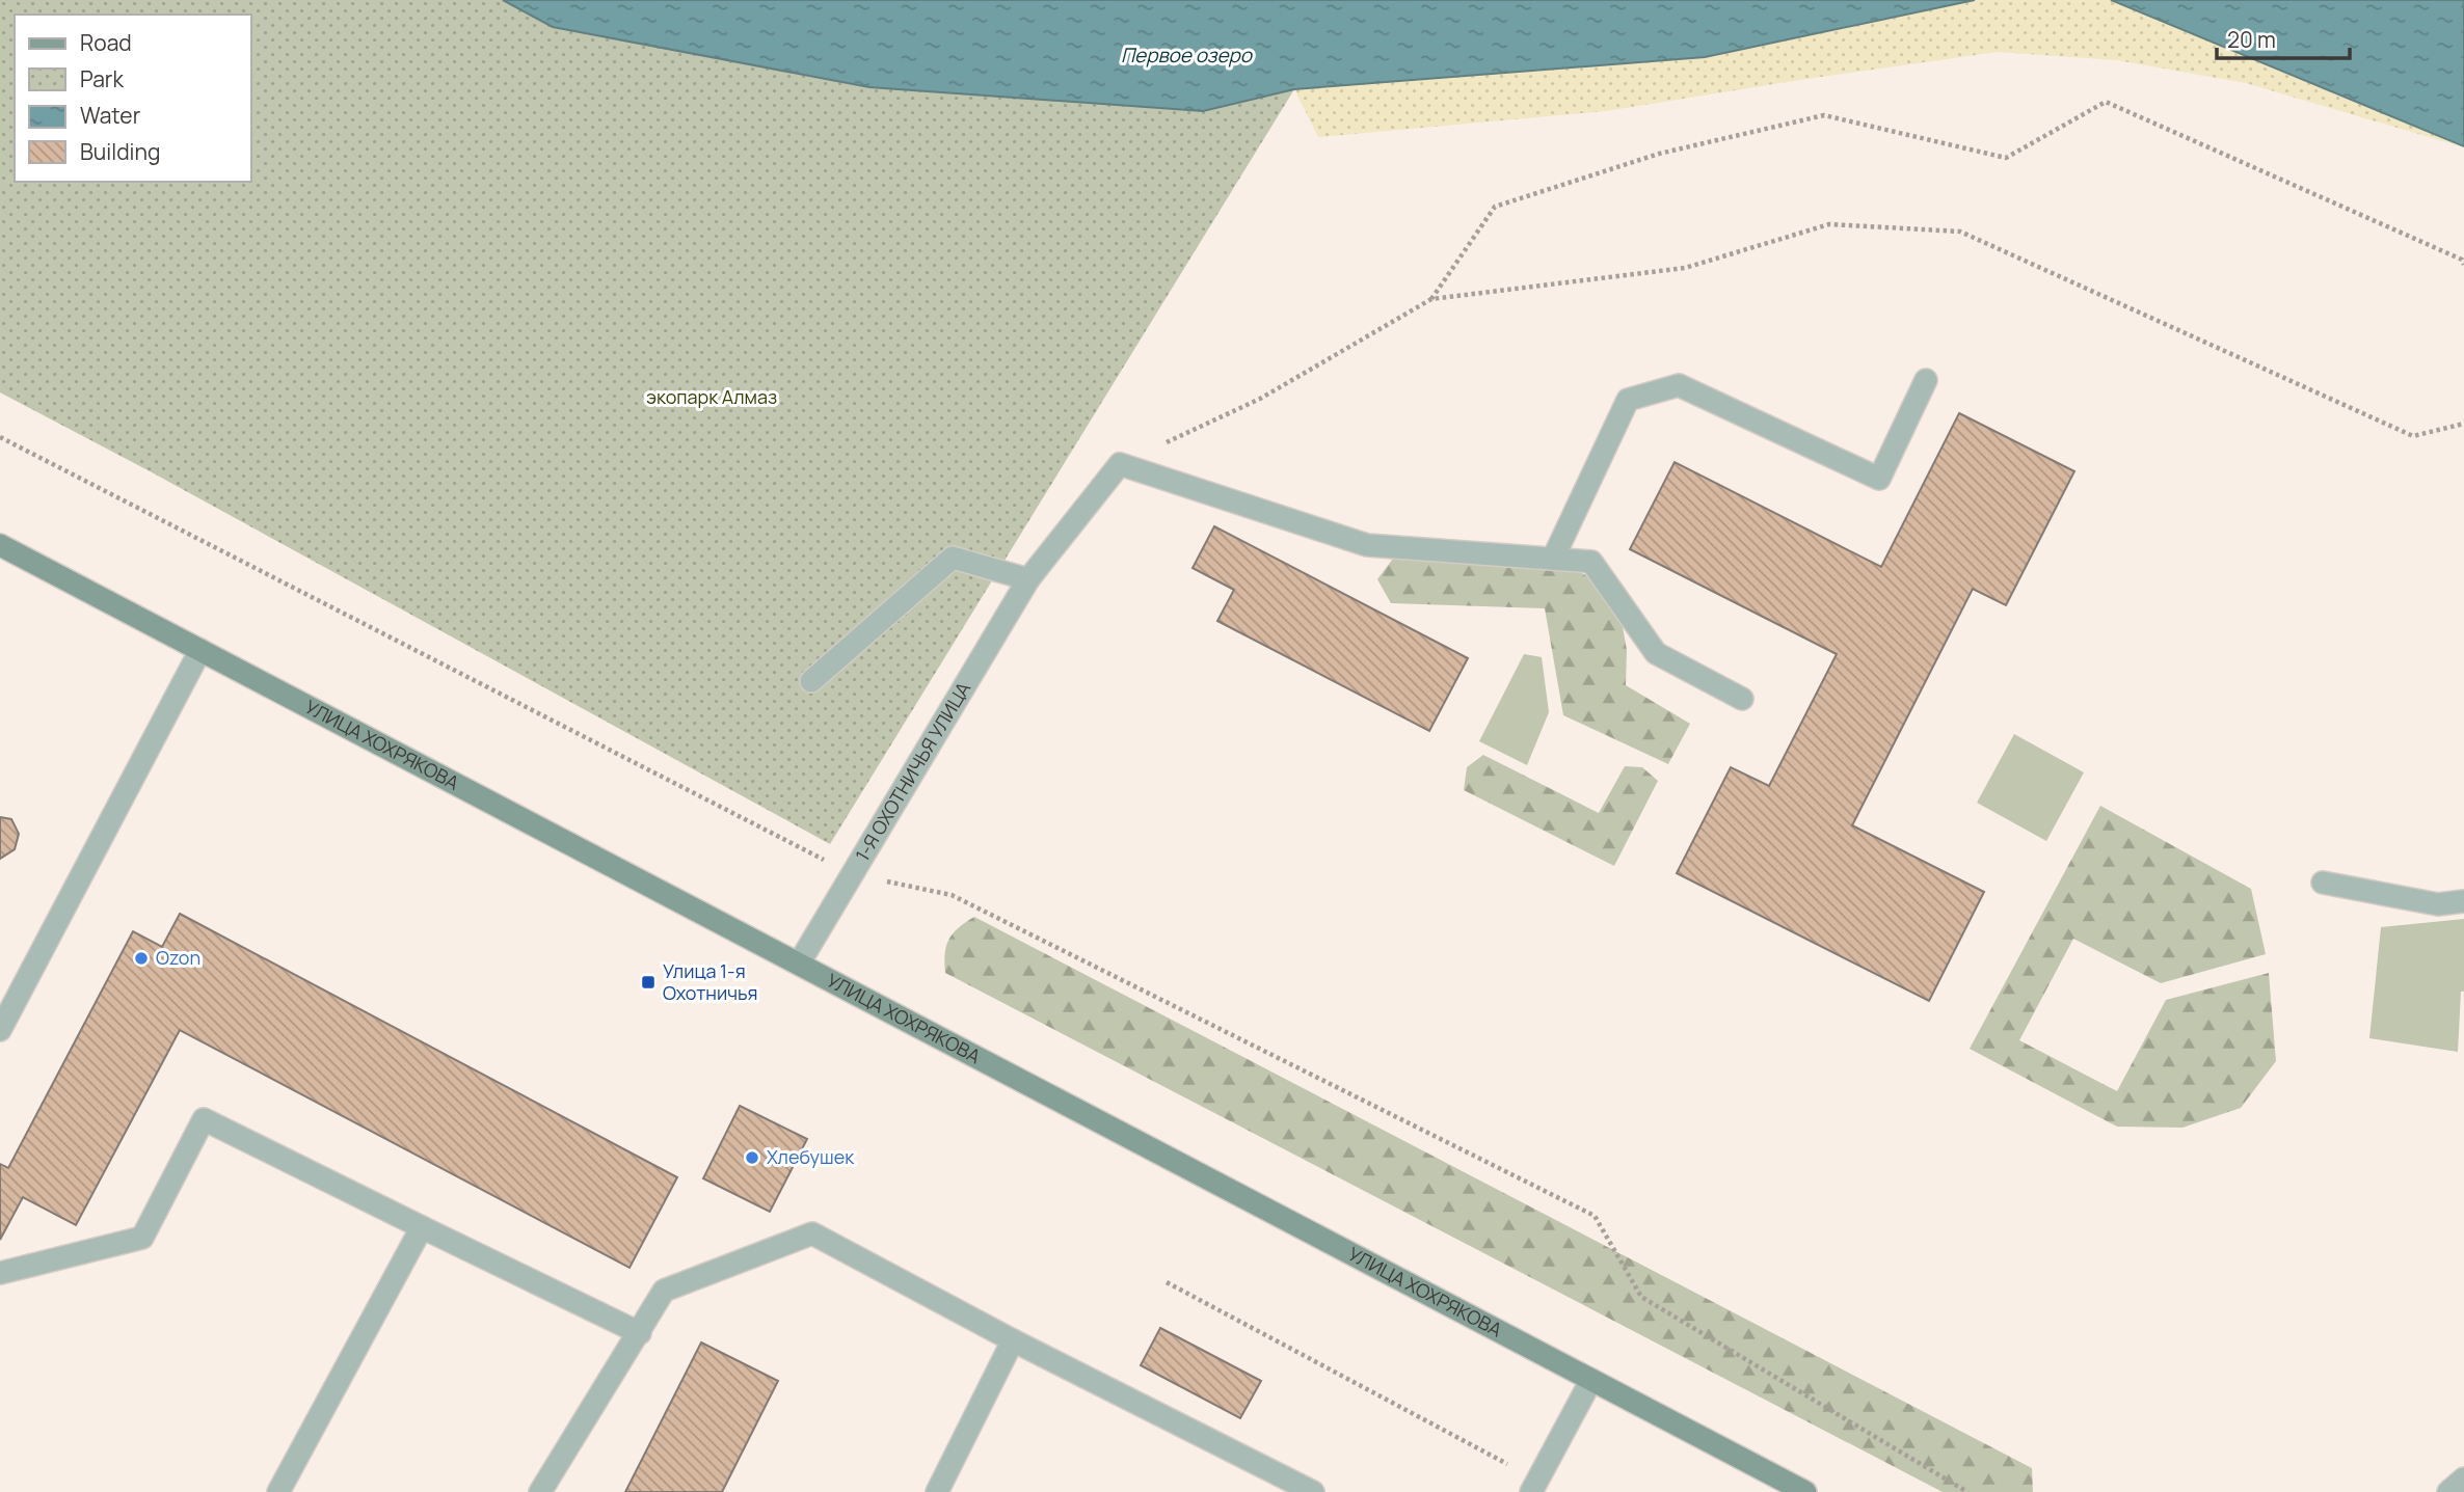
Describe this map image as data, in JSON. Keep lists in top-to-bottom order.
{
  "streets": {
    "main road": ["УЛИЦА ХОХРЯКОВА"],
    "street": ["1-Я ОХОТНИЧЬЯ УЛИЦА"]
  },
  "crossings": [
    ["УЛИЦА ХОХРЯКОВА", "1-Я ОХОТНИЧЬЯ УЛИЦА"]
  ],
  "water": ["Первое озеро"],
  "parks": ["экопарк Алмаз"],
  "places": {
    "other": ["Ozon", "Хлебушек"],
    "transit": ["Улица 1-я Охотничья"]
  },
  "legend": [
    "Road",
    "Park",
    "Water",
    "Building"
  ],
  "scale_bar": "20 m"
}
